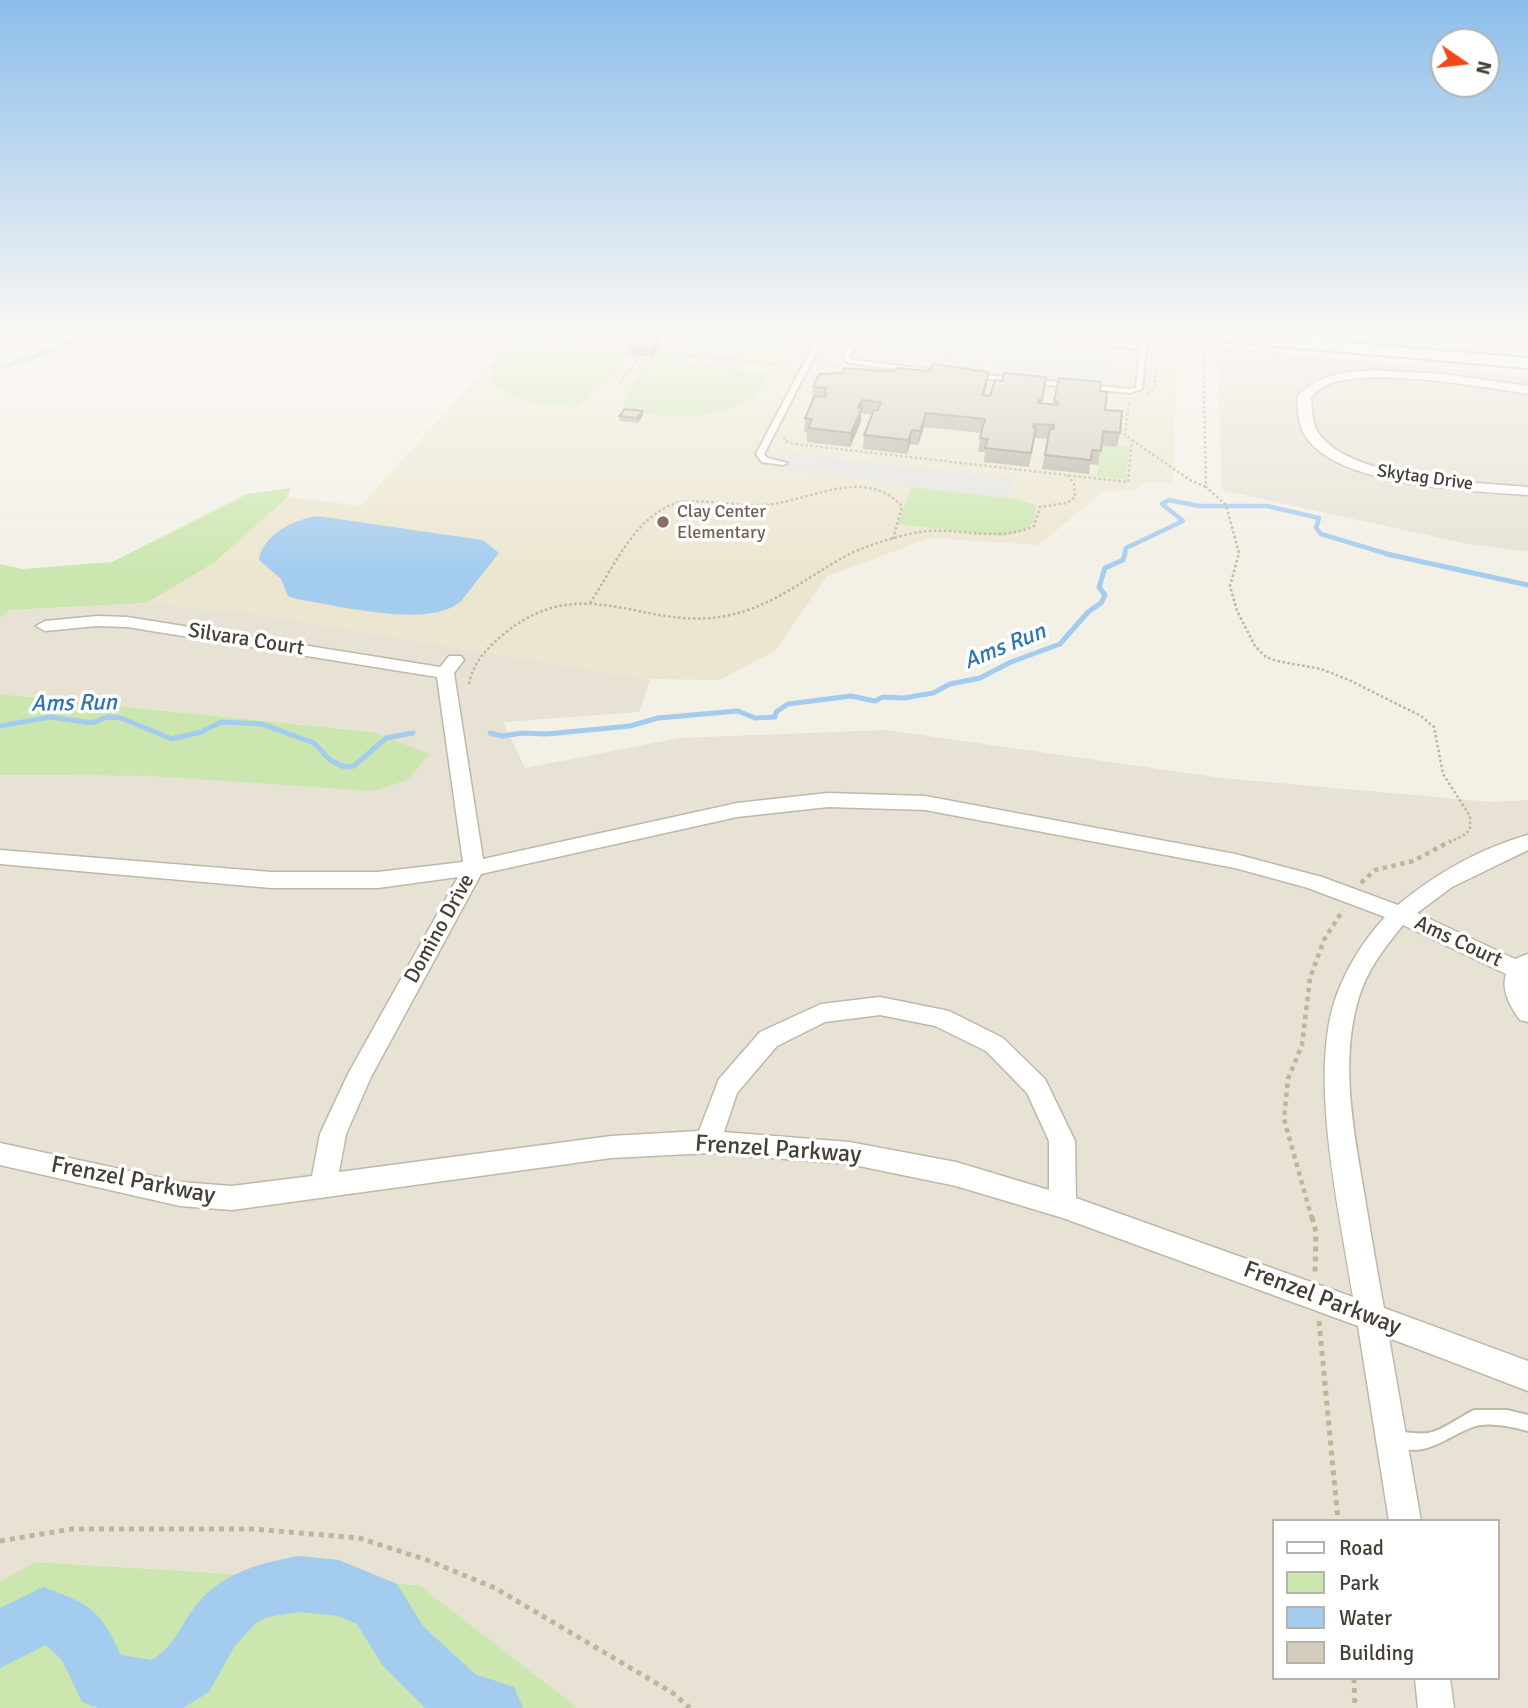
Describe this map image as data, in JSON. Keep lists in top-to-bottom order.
{
  "streets": {
    "street": [
      "Skytag Drive",
      "Silvara Court",
      "Domino Drive",
      "Ams Court",
      "Frenzel Parkway"
    ]
  },
  "crossings": [
    ["Silvara Court", "Domino Drive"],
    ["Domino Drive", "Frenzel Parkway"]
  ],
  "water": ["Ams Run"],
  "places": ["Clay Center Elementary"],
  "legend": [
    "Road",
    "Park",
    "Water",
    "Building"
  ],
  "north": "right"
}
